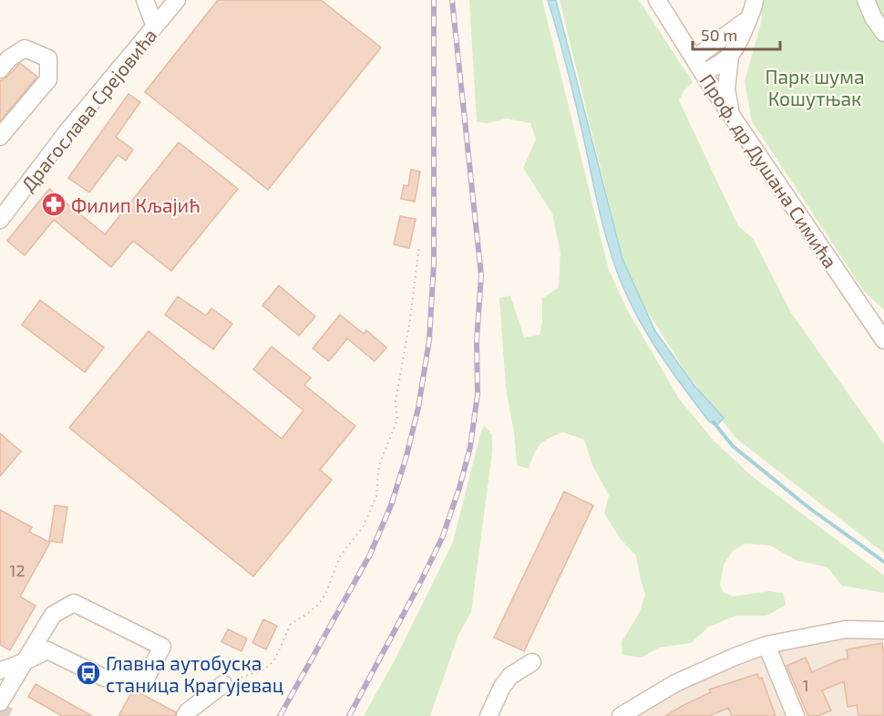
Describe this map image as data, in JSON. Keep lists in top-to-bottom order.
{
  "streets": {
    "street": ["Драгослава Срејовића", "Проф. др Душана Симића"]
  },
  "parks": ["Парк шума Кошутњак"],
  "places": {
    "pharmacy": ["Филип Кљајић"],
    "bus stop": ["Главна аутобуска станица Крагујевац"]
  },
  "house_numbers": ["12", "1"],
  "scale_bar": "50 m"
}
